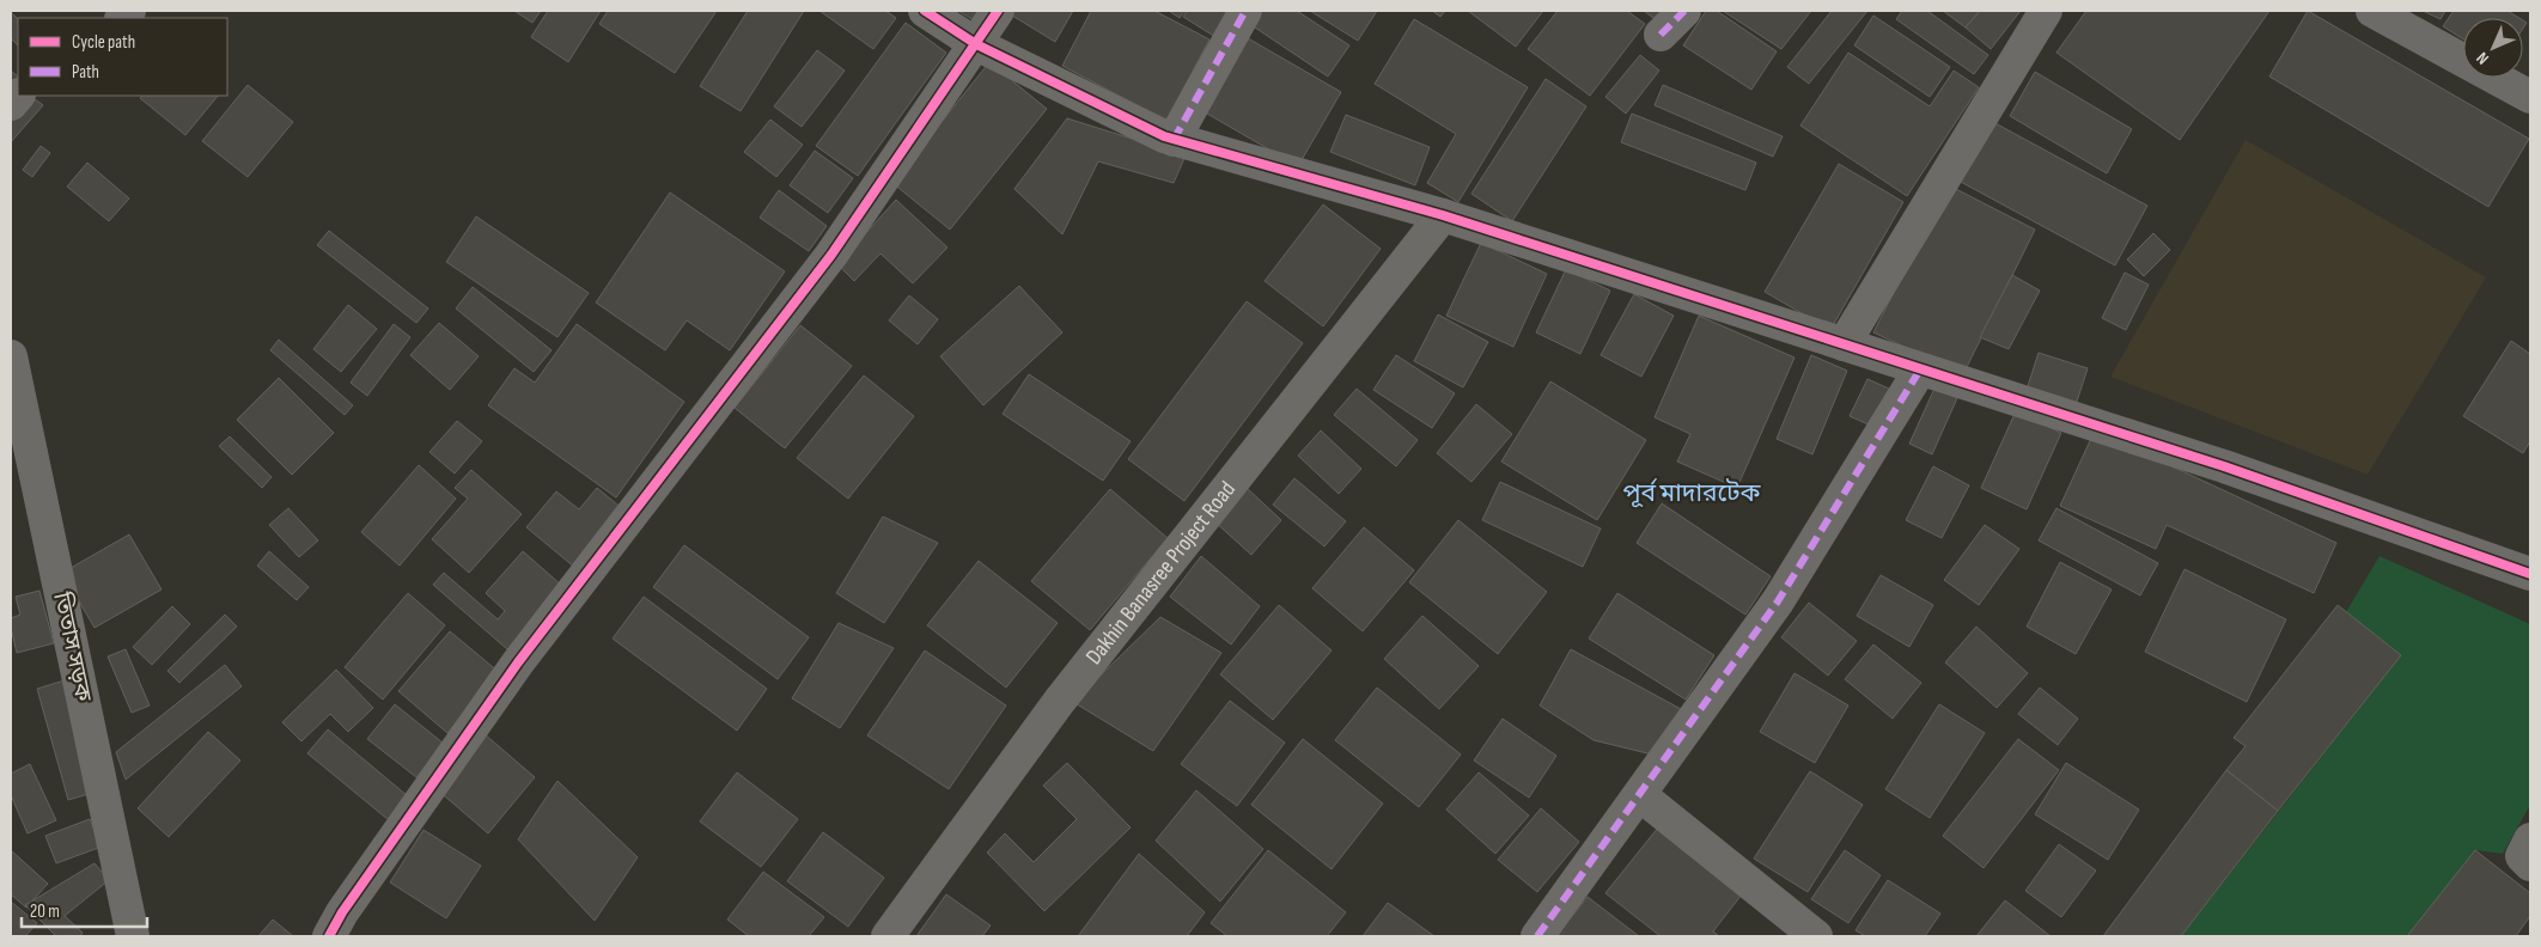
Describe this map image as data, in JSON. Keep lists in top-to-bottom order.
{
  "streets": {
    "street": ["Dakhin Banasree Project Road", "তিতাস সড়ক"]
  },
  "districts": ["পূর্ব মাদারটেক"],
  "legend": ["Cycle path", "Path"],
  "scale_bar": "20 m",
  "north": "bottom left"
}
